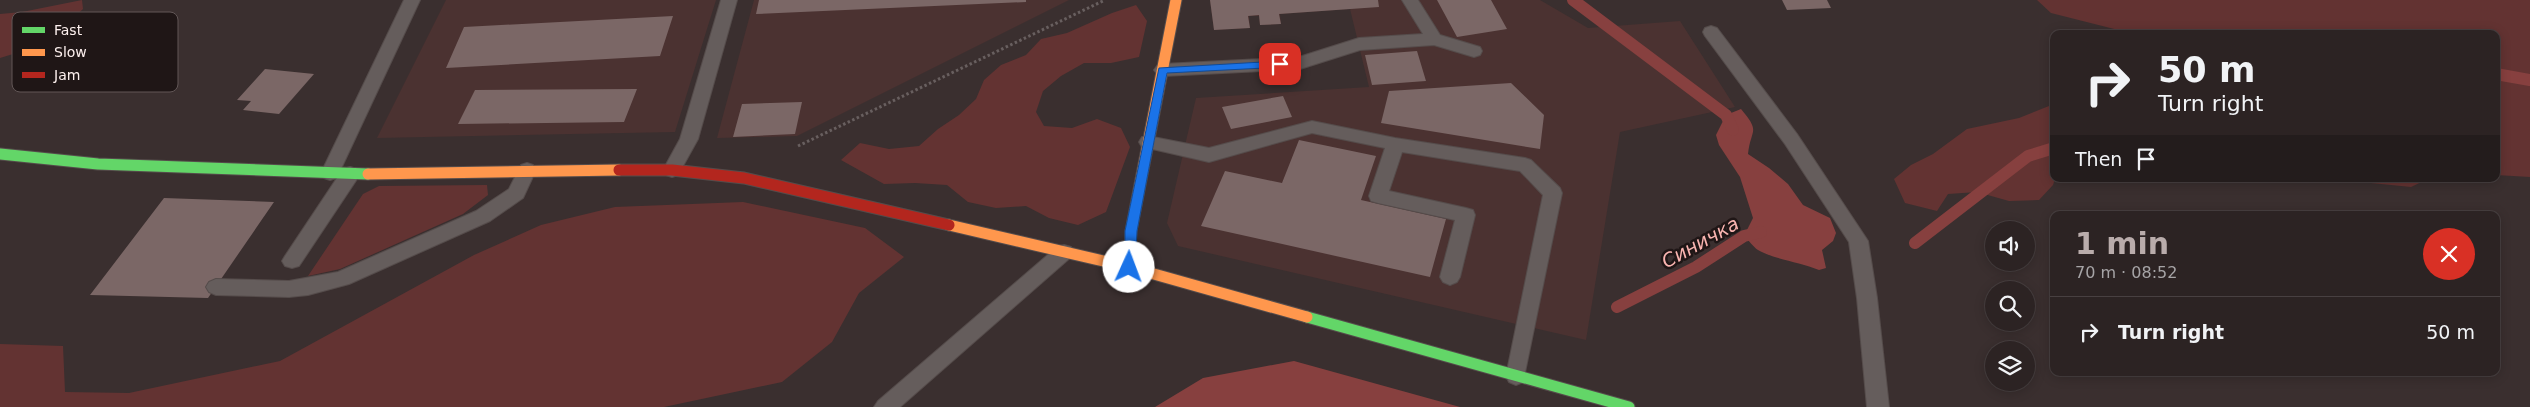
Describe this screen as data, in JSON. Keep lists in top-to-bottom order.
{
  "water": ["Синичка"],
  "legend": ["Fast", "Slow", "Jam"],
  "page": {
    "turn": ["50 m", "Turn right"],
    "then": "Then",
    "heading": ["1 min", "70 m · 08:52"],
    "list": [
      {
        "name": "Turn right",
        "value": "50 m"
      }
    ]
  }
}
